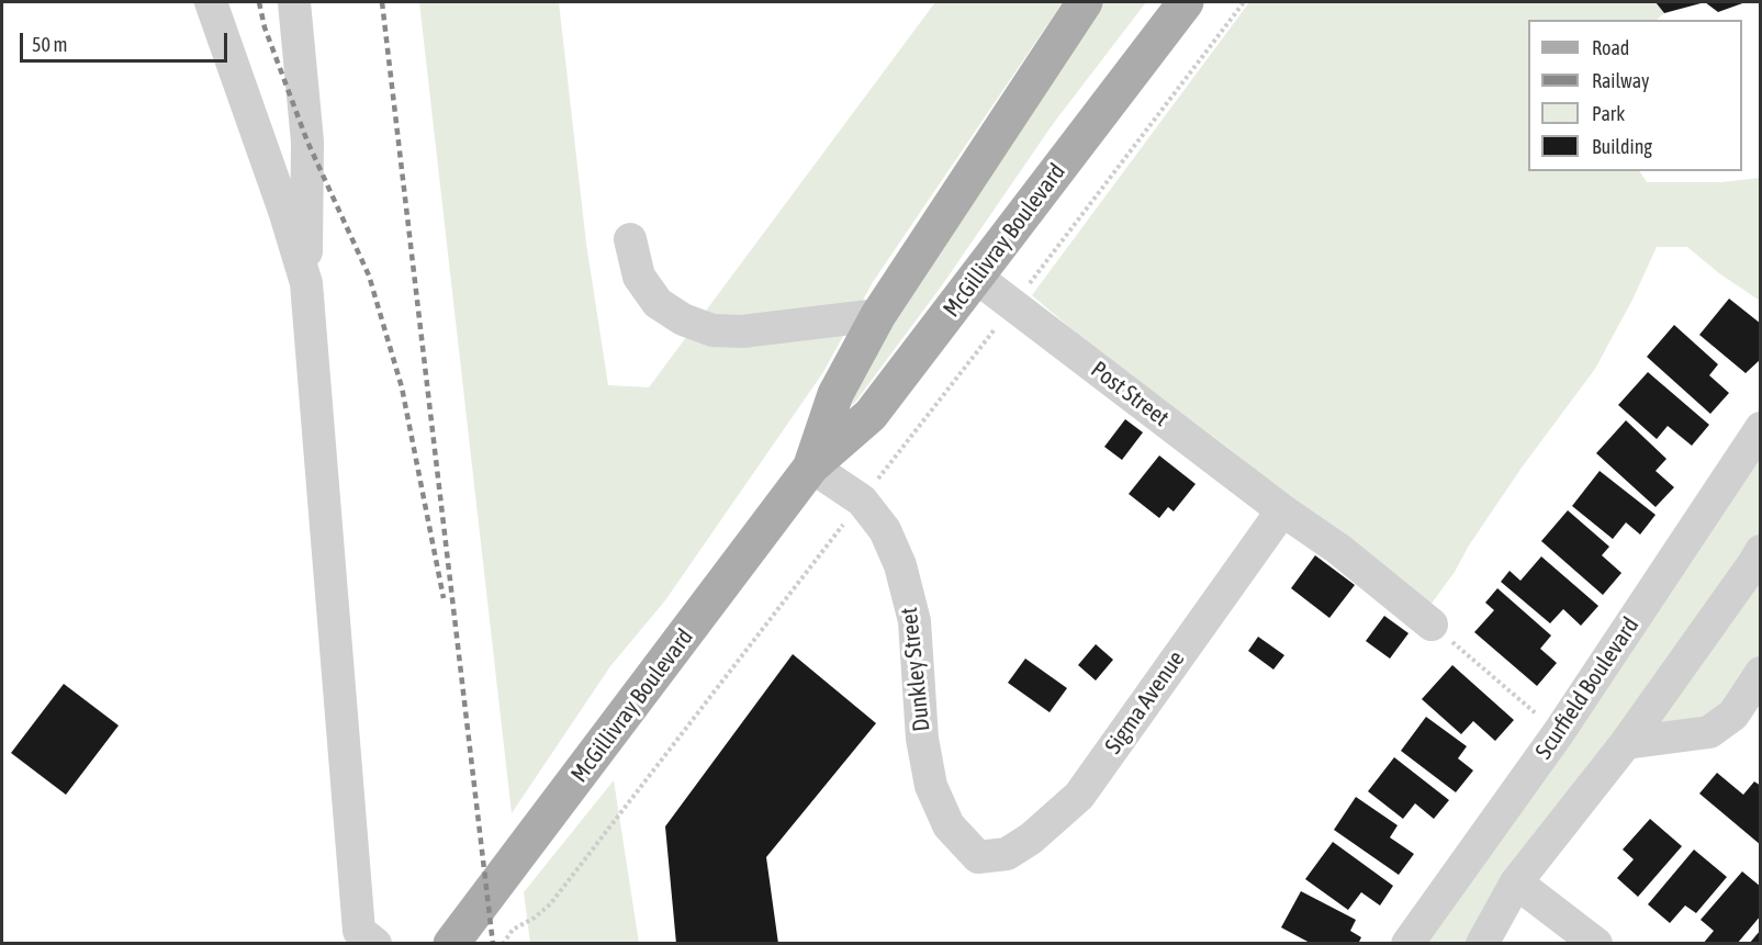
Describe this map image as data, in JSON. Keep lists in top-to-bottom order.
{
  "streets": {
    "main road": ["McGillivray Boulevard"],
    "street": [
      "Post Street",
      "Dunkley Street",
      "Scurfield Boulevard",
      "Sigma Avenue"
    ]
  },
  "crossings": [
    ["McGillivray Boulevard", "Post Street"],
    ["McGillivray Boulevard", "Dunkley Street"],
    ["Post Street", "Sigma Avenue"],
    ["Dunkley Street", "Sigma Avenue"]
  ],
  "legend": [
    "Road",
    "Railway",
    "Park",
    "Building"
  ],
  "scale_bar": "50 m"
}
